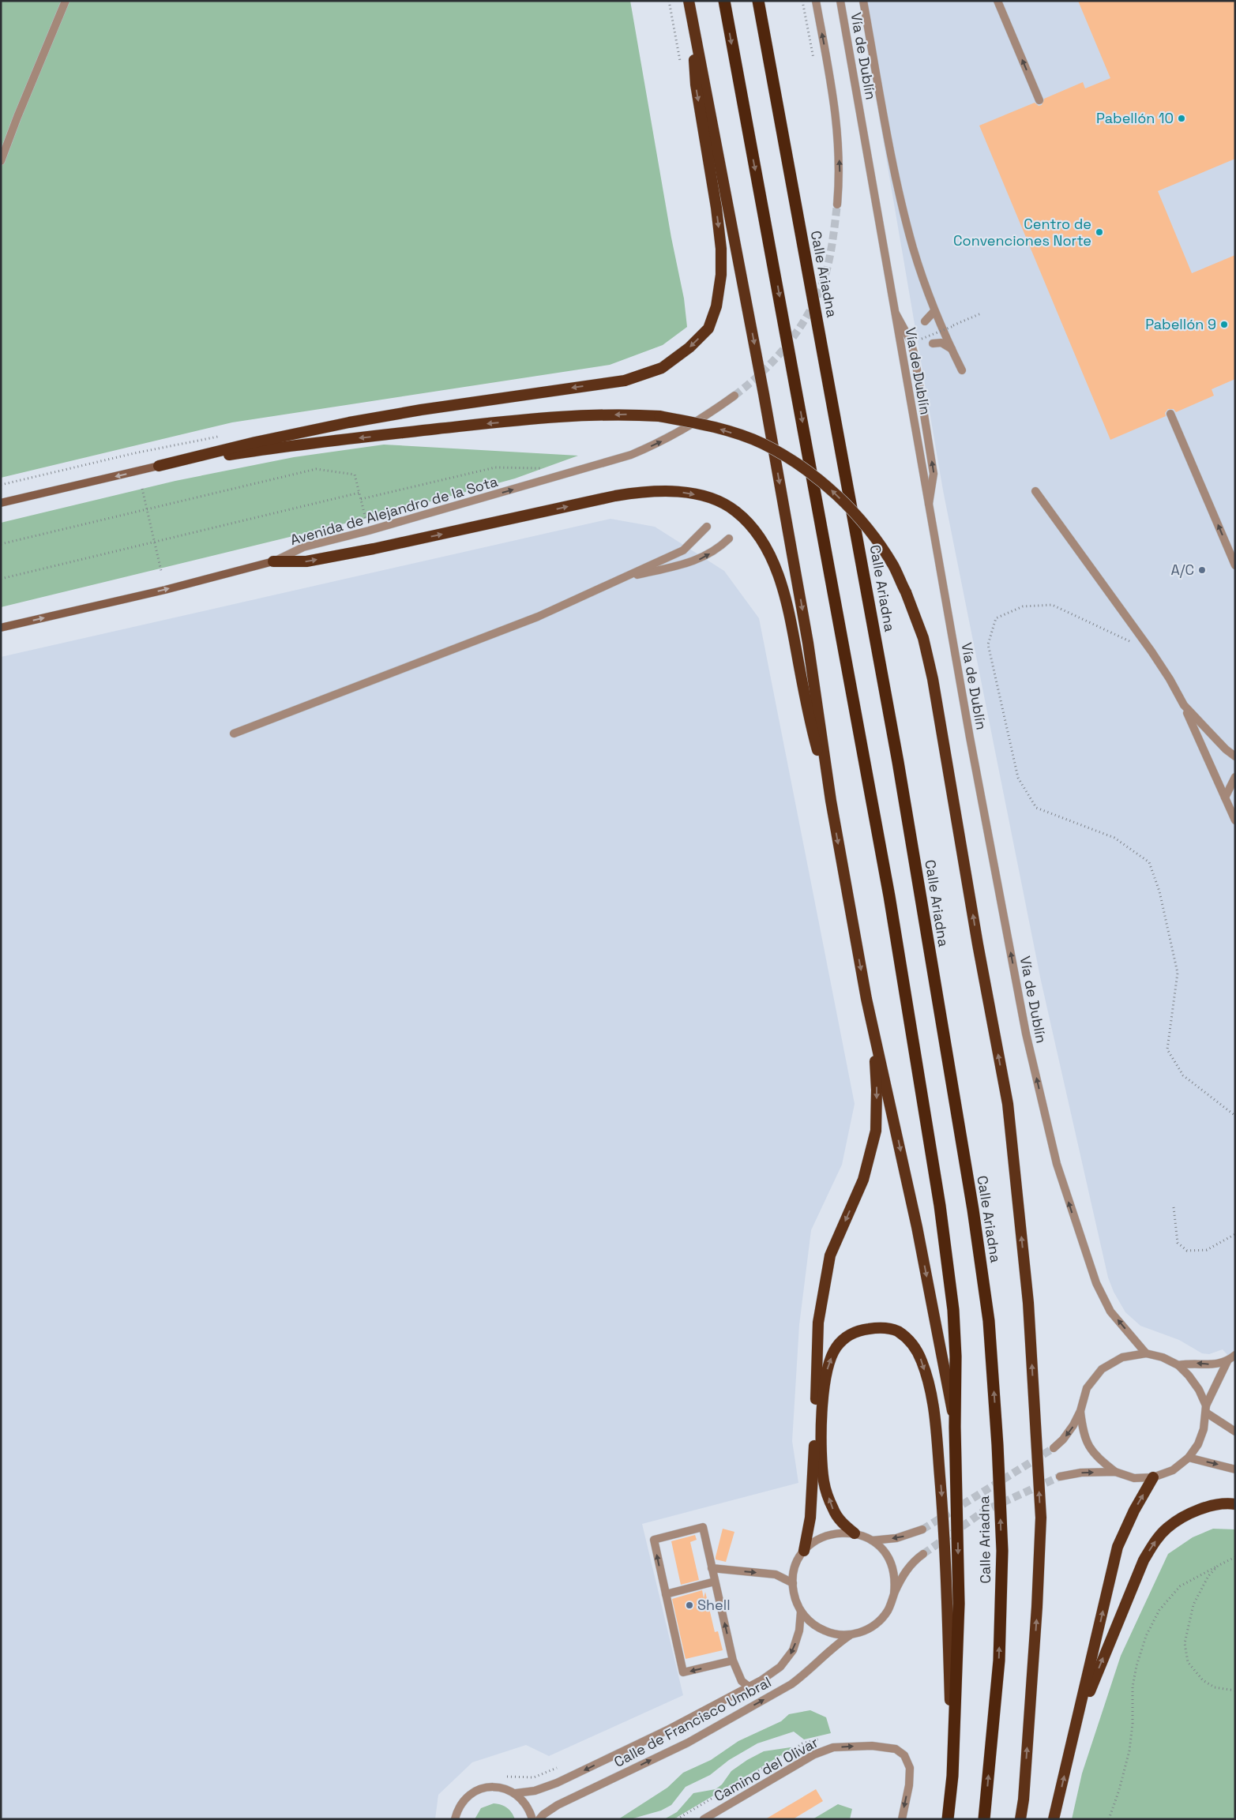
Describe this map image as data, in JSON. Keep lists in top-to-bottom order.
{
  "streets": {
    "highway": ["Calle Ariadna"],
    "main road": ["Avenida de Alejandro de la Sota"],
    "street": ["Vía de Dublín", "Calle de Francisco Umbral", "Camino del Olivar"]
  },
  "one_way": ["Vía de Dublín", "Avenida de Alejandro de la Sota"],
  "places": [
    "Pabellón 10",
    "Centro de Convenciones Norte",
    "Pabellón 9",
    "A/C",
    "Shell"
  ]
}
